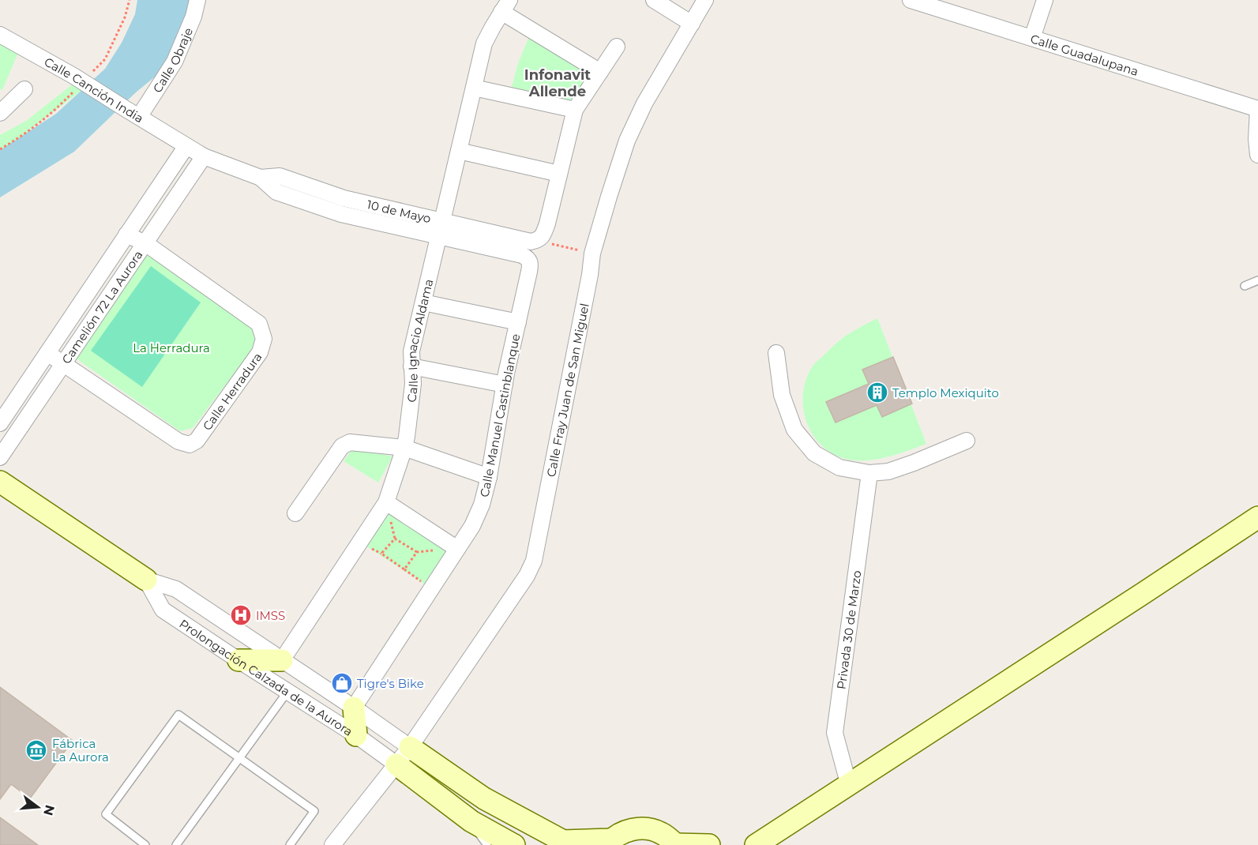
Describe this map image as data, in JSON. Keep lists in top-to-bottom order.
{
  "streets": {
    "main road": ["Prolongación Calzada de la Aurora"],
    "street": [
      "Calle Guadalupana",
      "Calle Obraje",
      "Calle Canción India",
      "10 de Mayo",
      "Camelión 72 La Aurora",
      "Calle Ignacio Aldama",
      "Calle Fray Juan de San Miguel",
      "Calle Herradura",
      "Calle Manuel Castinblanque",
      "Privada 30 de Marzo"
    ]
  },
  "crossings": [
    ["Calle Obraje", "Calle Canción India"],
    ["Calle Canción India", "10 de Mayo"],
    ["Calle Canción India", "Camelión 72 La Aurora"],
    ["10 de Mayo", "Camelión 72 La Aurora"],
    ["10 de Mayo", "Calle Ignacio Aldama"],
    ["10 de Mayo", "Calle Manuel Castinblanque"],
    ["Camelión 72 La Aurora", "Calle Herradura"],
    ["Calle Ignacio Aldama", "Prolongación Calzada de la Aurora"],
    ["Calle Fray Juan de San Miguel", "Prolongación Calzada de la Aurora"],
    ["Calle Manuel Castinblanque", "Prolongación Calzada de la Aurora"]
  ],
  "districts": ["Infonavit Allende"],
  "parks": ["La Herradura"],
  "places": {
    "building": ["Templo Mexiquito"],
    "hospital": ["IMSS"],
    "shop": ["Tigre's Bike"],
    "museum": ["Fábrica La Aurora"]
  },
  "north": "right"
}
